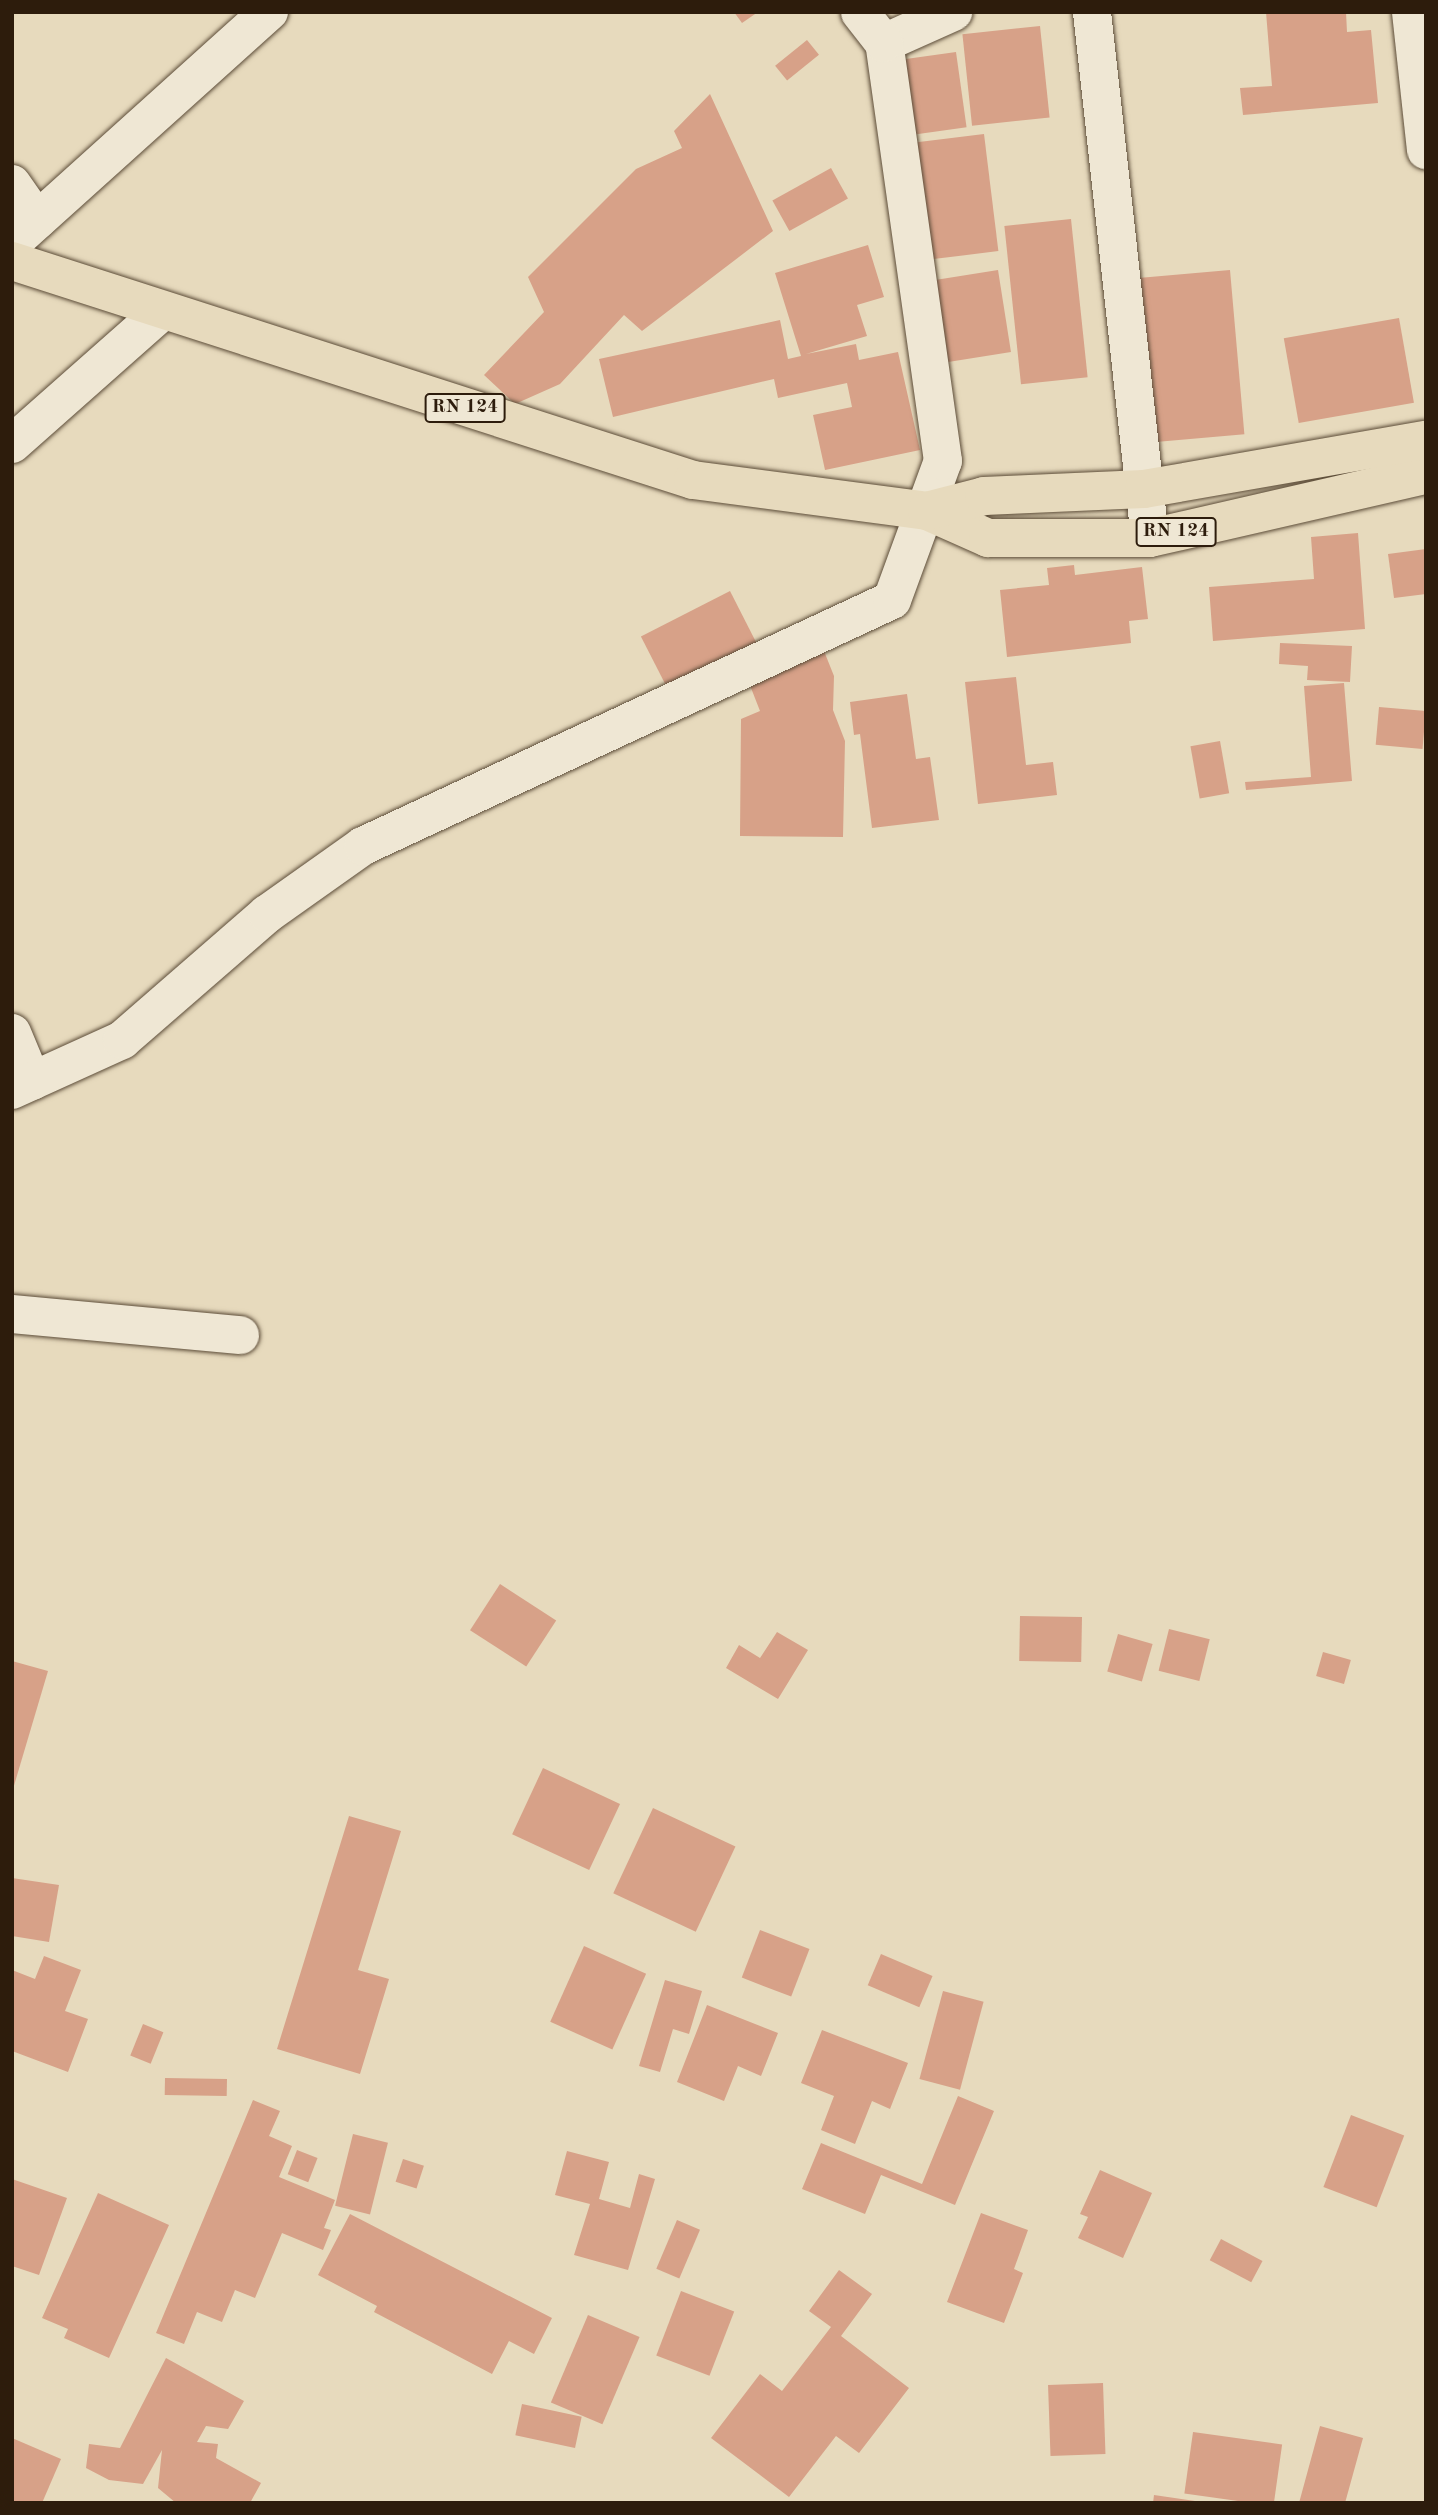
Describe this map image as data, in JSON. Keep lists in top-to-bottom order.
{
  "streets": {
    "main road": ["RN 124"]
  }
}
